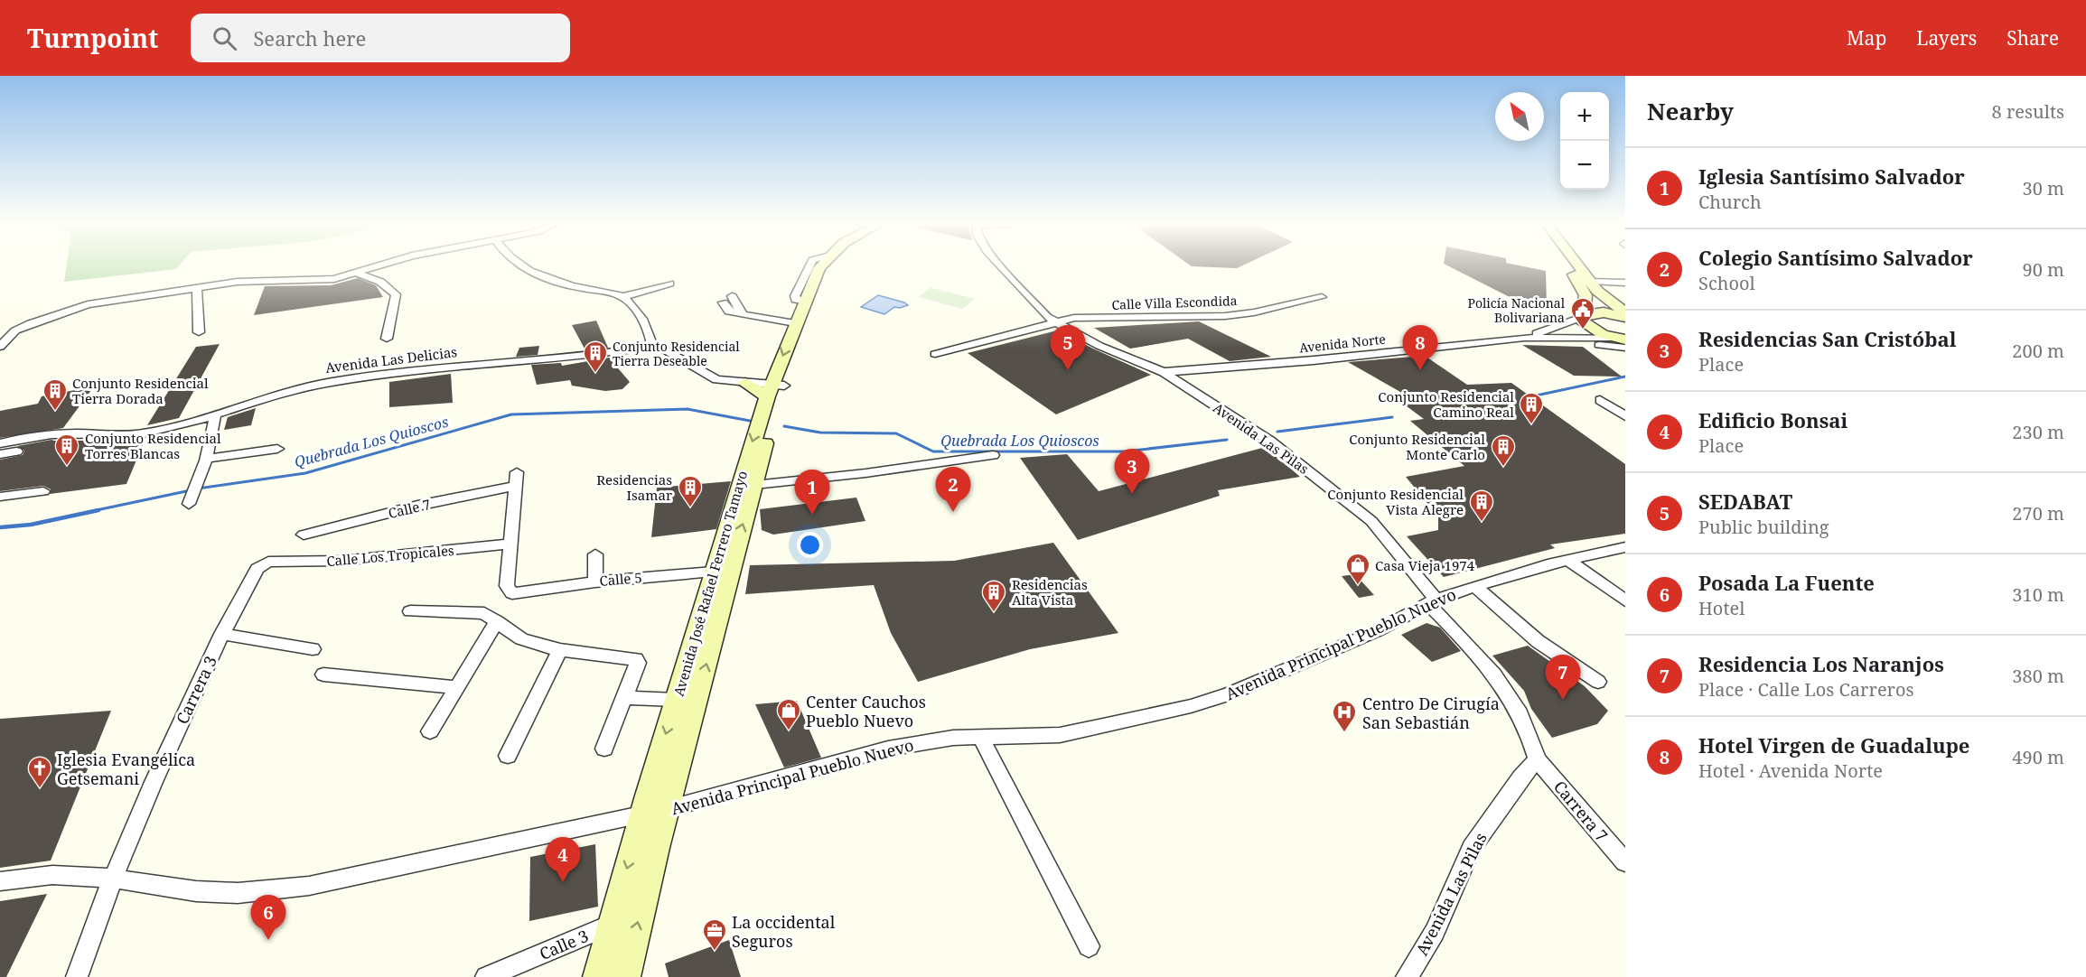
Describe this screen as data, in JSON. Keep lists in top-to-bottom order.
{
  "streets": {
    "street": [
      "Calle Villa Escondida",
      "Avenida Norte",
      "Avenida Las Delicias",
      "Avenida Las Pilas",
      "Calle 7",
      "Calle Los Tropicales",
      "Calle 5",
      "Avenida José Rafael Ferrero Tamayo",
      "Avenida Principal Pueblo Nuevo",
      "Carrera 3",
      "Carrera 7",
      "Calle 3"
    ]
  },
  "crossings": [
    ["Calle Villa Escondida", "Avenida Las Pilas"],
    ["Avenida Norte", "Avenida Las Pilas"],
    ["Avenida Las Pilas", "Avenida Principal Pueblo Nuevo"],
    ["Avenida Las Pilas", "Carrera 7"],
    ["Calle 7", "Calle Los Tropicales"],
    ["Calle 7", "Calle 5"],
    ["Calle Los Tropicales", "Calle 5"],
    ["Calle Los Tropicales", "Carrera 3"],
    ["Calle 5", "Avenida José Rafael Ferrero Tamayo"],
    ["Avenida José Rafael Ferrero Tamayo", "Avenida Principal Pueblo Nuevo"],
    ["Avenida José Rafael Ferrero Tamayo", "Calle 3"],
    ["Avenida Principal Pueblo Nuevo", "Carrera 3"]
  ],
  "water": ["Quebrada Los Quioscos"],
  "places": {
    "public building": ["Policía Nacional Bolivariana"],
    "building": [
      "Conjunto Residencial Tierra Deseable",
      "Conjunto Residencial Tierra Dorada",
      "Conjunto Residencial Camino Real",
      "Conjunto Residencial Torres Blancas",
      "Conjunto Residencial Monte Carlo",
      "Residencias Isamar",
      "Conjunto Residencial Vista Alegre",
      "Residencias Alta Vista"
    ],
    "shop": ["Casa Vieja 1974", "Center Cauchos Pueblo Nuevo"],
    "hospital": ["Centro De Cirugía San Sebastián"],
    "church": ["Iglesia Evangélica Getsemani"],
    "office": ["La occidental Seguros"]
  },
  "north": "top left",
  "page": {
    "header": "Turnpoint",
    "search": "Search here",
    "nav": ["Map", "Layers", "Share"],
    "heading": ["Nearby", "8 results"],
    "map_buttons": ["+", "−"],
    "list": [
      {
        "mark": "1",
        "name": "Iglesia Santísimo Salvador",
        "note": "Church",
        "value": "30 m"
      },
      {
        "mark": "2",
        "name": "Colegio Santísimo Salvador",
        "note": "School",
        "value": "90 m"
      },
      {
        "mark": "3",
        "name": "Residencias San Cristóbal",
        "note": "Place",
        "value": "200 m"
      },
      {
        "mark": "4",
        "name": "Edificio Bonsai",
        "note": "Place",
        "value": "230 m"
      },
      {
        "mark": "5",
        "name": "SEDABAT",
        "note": "Public building",
        "value": "270 m"
      },
      {
        "mark": "6",
        "name": "Posada La Fuente",
        "note": "Hotel",
        "value": "310 m"
      },
      {
        "mark": "7",
        "name": "Residencia Los Naranjos",
        "note": "Place · Calle Los Carreros",
        "value": "380 m"
      },
      {
        "mark": "8",
        "name": "Hotel Virgen de Guadalupe",
        "note": "Hotel · Avenida Norte",
        "value": "490 m"
      }
    ],
    "pins": [
      "5",
      "8",
      "3",
      "2",
      "1",
      "7",
      "4",
      "6"
    ]
  }
}
